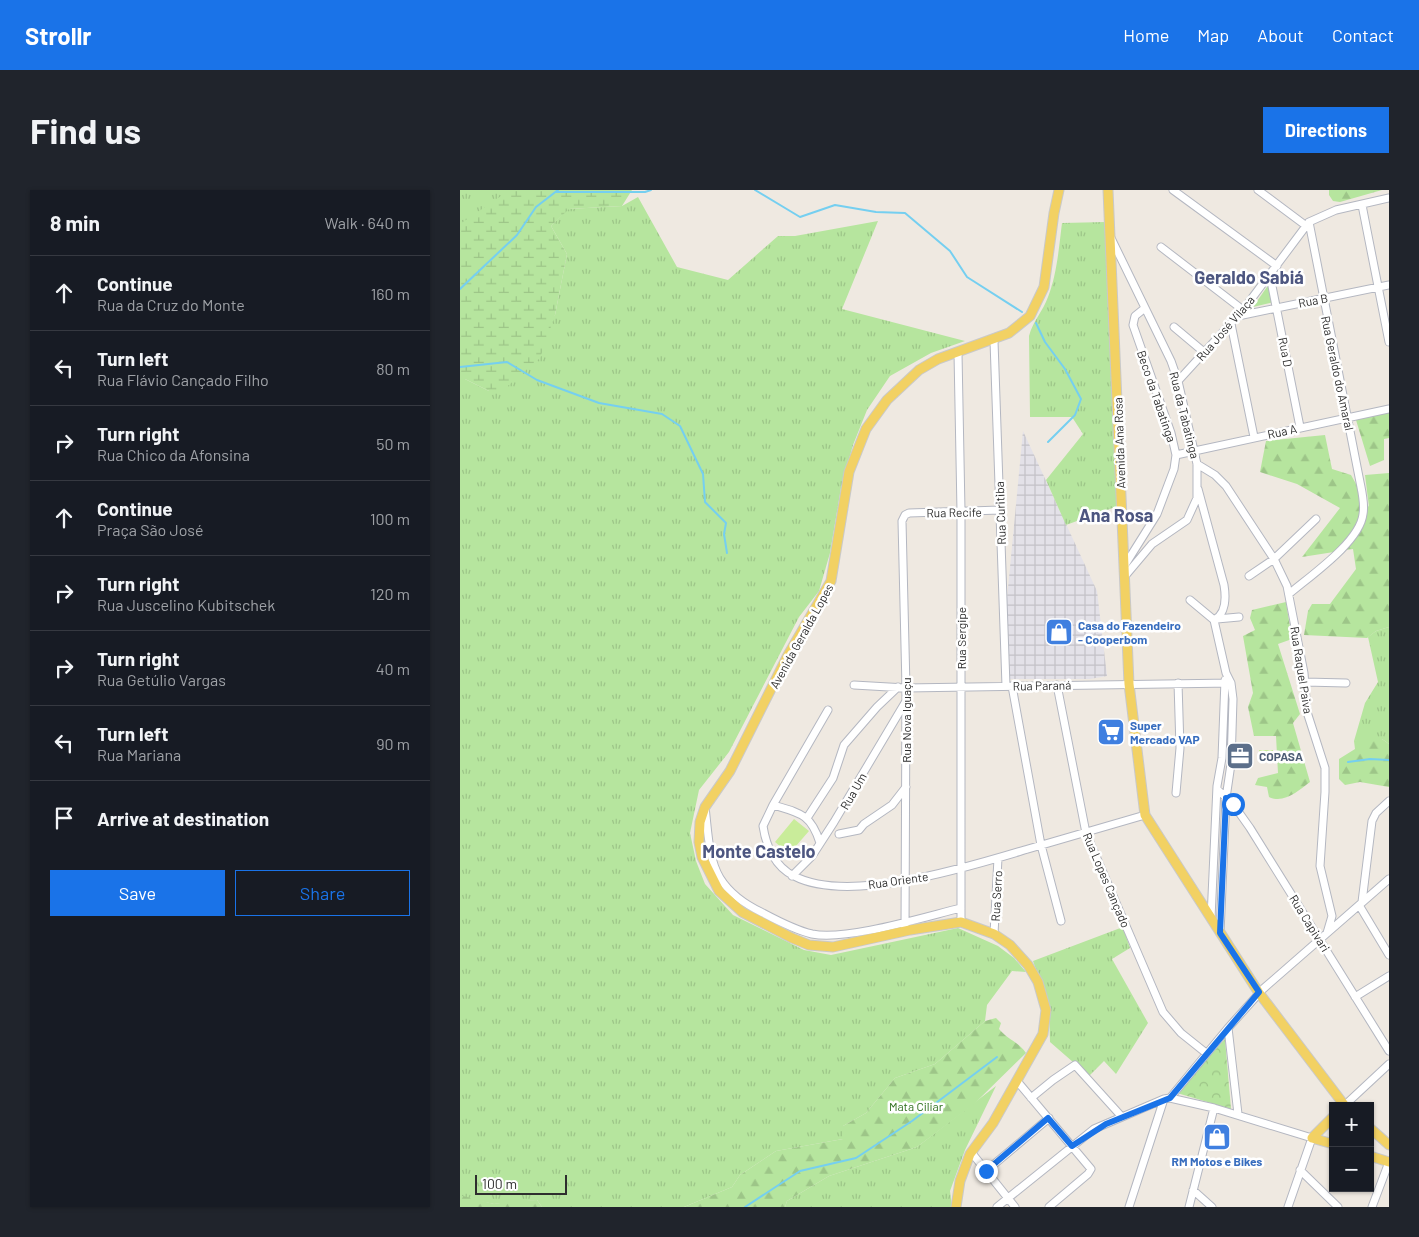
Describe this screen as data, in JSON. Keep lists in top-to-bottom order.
{
  "streets": {
    "main road": ["Avenida Ana Rosa", "Avenida Geralda Lopes"],
    "street": [
      "Rua B",
      "Rua José Vilaça",
      "Rua D",
      "Rua Geraldo do Amaral",
      "Beco da Tabatinga",
      "Rua da Tabatinga",
      "Rua A",
      "Rua Recife",
      "Rua Curitiba",
      "Rua Sergipe",
      "Rua Raquel Paiva",
      "Rua Paraná",
      "Rua Nova Iguaçu",
      "Rua Um",
      "Rua Oriente",
      "Rua Lopes Cançado",
      "Rua Serro",
      "Rua Capivari"
    ]
  },
  "crossings": [
    ["Rua B", "Rua José Vilaça"],
    ["Rua B", "Rua D"],
    ["Rua B", "Rua Geraldo do Amaral"],
    ["Rua José Vilaça", "Rua D"],
    ["Rua José Vilaça", "Rua Geraldo do Amaral"],
    ["Rua José Vilaça", "Rua da Tabatinga"],
    ["Rua D", "Rua A"],
    ["Rua Geraldo do Amaral", "Rua A"],
    ["Rua Geraldo do Amaral", "Rua Raquel Paiva"],
    ["Beco da Tabatinga", "Rua da Tabatinga"],
    ["Beco da Tabatinga", "Rua A"],
    ["Beco da Tabatinga", "Avenida Ana Rosa"],
    ["Rua da Tabatinga", "Rua A"],
    ["Rua da Tabatinga", "Avenida Ana Rosa"],
    ["Rua da Tabatinga", "Rua Raquel Paiva"],
    ["Avenida Ana Rosa", "Rua Paraná"],
    ["Avenida Ana Rosa", "Rua Oriente"],
    ["Rua Recife", "Rua Curitiba"],
    ["Rua Recife", "Rua Sergipe"],
    ["Rua Recife", "Rua Nova Iguaçu"],
    ["Rua Curitiba", "Avenida Geralda Lopes"],
    ["Rua Curitiba", "Rua Paraná"],
    ["Rua Curitiba", "Rua Oriente"],
    ["Avenida Geralda Lopes", "Rua Sergipe"],
    ["Avenida Geralda Lopes", "Rua Nova Iguaçu"],
    ["Avenida Geralda Lopes", "Rua Serro"],
    ["Rua Sergipe", "Rua Paraná"],
    ["Rua Sergipe", "Rua Oriente"],
    ["Rua Paraná", "Rua Nova Iguaçu"],
    ["Rua Paraná", "Rua Lopes Cançado"],
    ["Rua Nova Iguaçu", "Rua Um"],
    ["Rua Nova Iguaçu", "Rua Oriente"],
    ["Rua Um", "Rua Oriente"],
    ["Rua Oriente", "Rua Lopes Cançado"],
    ["Rua Oriente", "Rua Serro"]
  ],
  "districts": ["Geraldo Sabiá", "Ana Rosa", "Monte Castelo"],
  "parks": ["Mata Ciliar"],
  "places": {
    "shop": ["Casa do Fazendeiro - Cooperbom", "RM Motos e Bikes"],
    "supermarket": ["Super Mercado VAP"],
    "office": ["COPASA"]
  },
  "scale_bar": "100 m",
  "page": {
    "header": "Strollr",
    "nav": [
      "Home",
      "Map",
      "About",
      "Contact"
    ],
    "buttons": [
      "Directions",
      ["Save", "Share"]
    ],
    "title": "Find us",
    "heading": ["8 min", "Walk · 640 m"],
    "list": [
      ["Continue", "Rua da Cruz do Monte", "160 m"],
      ["Turn left", "Rua Flávio Cançado Filho", "80 m"],
      ["Turn right", "Rua Chico da Afonsina", "50 m"],
      ["Continue", "Praça São José", "100 m"],
      ["Turn right", "Rua Juscelino Kubitschek", "120 m"],
      ["Turn right", "Rua Getúlio Vargas", "40 m"],
      ["Turn left", "Rua Mariana", "90 m"],
      "Arrive at destination"
    ],
    "map_buttons": ["+", "−"],
    "scale": "100 m"
  }
}
